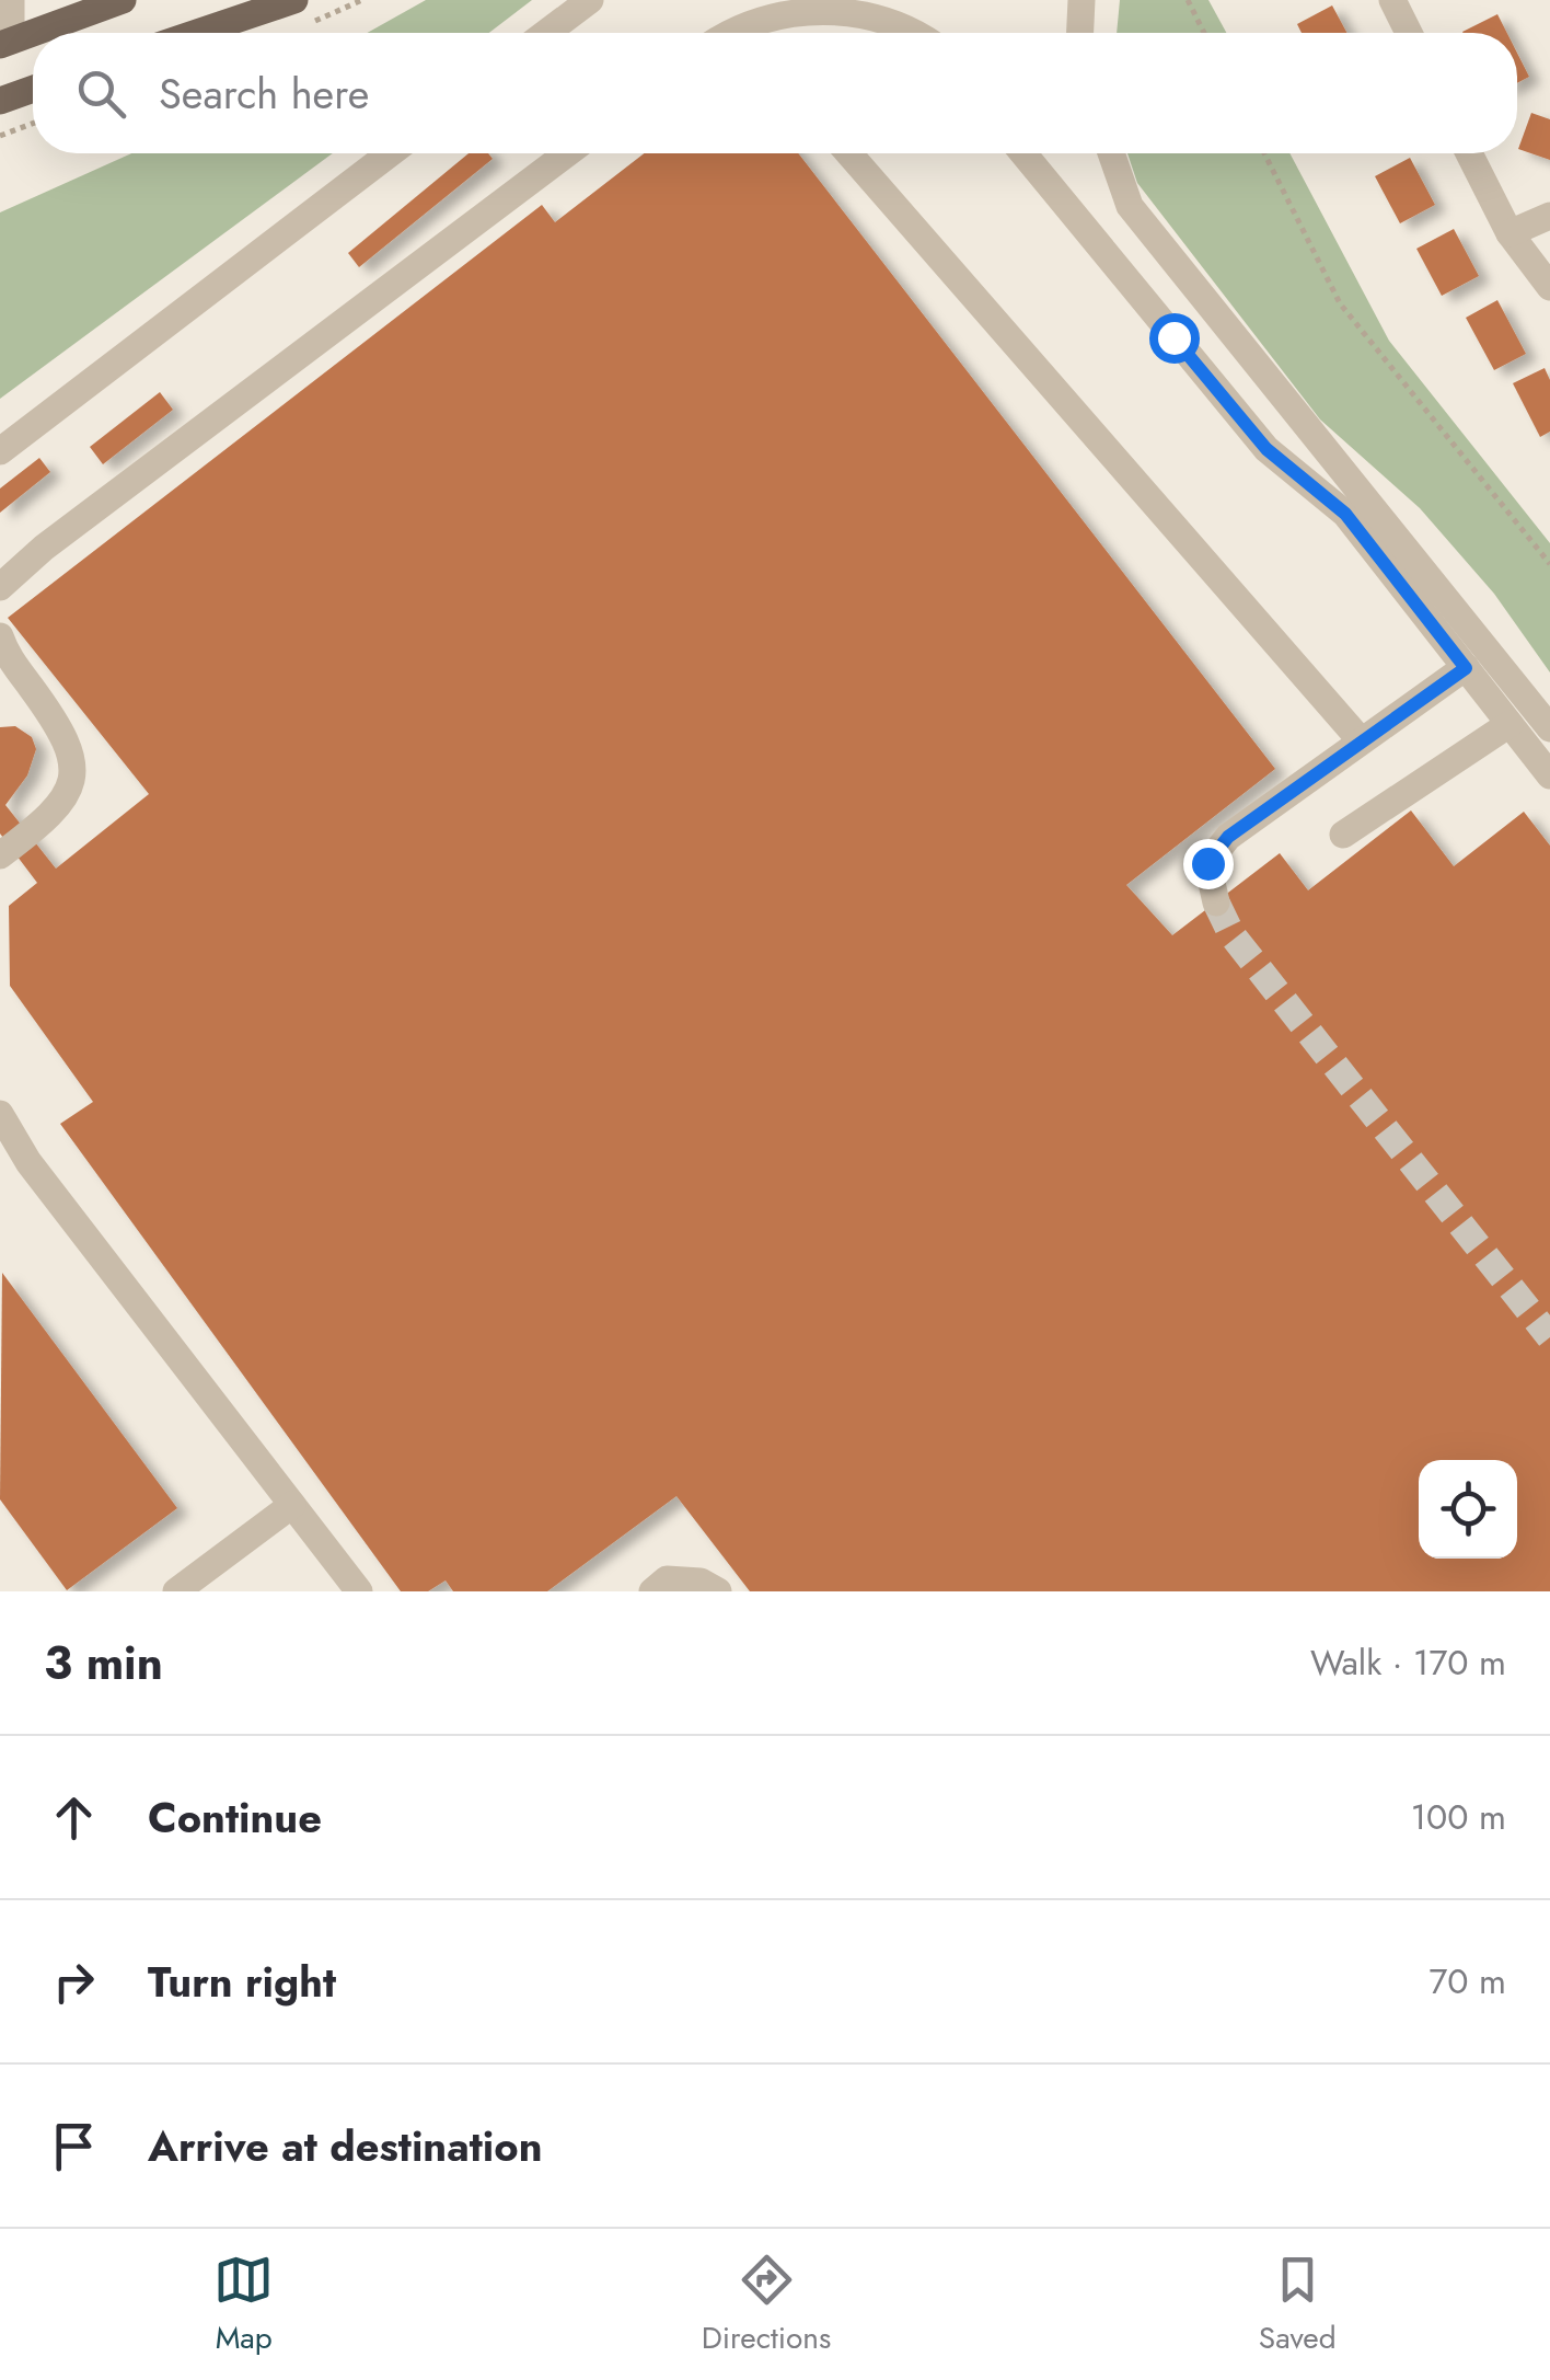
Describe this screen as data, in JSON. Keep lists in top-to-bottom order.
{
  "page": {
    "search": "Search here",
    "heading": ["3 min", "Walk · 170 m"],
    "list": [
      ["Continue", "100 m"],
      ["Turn right", "70 m"],
      "Arrive at destination"
    ],
    "nav": ["Map", "Directions", "Saved"]
  }
}
